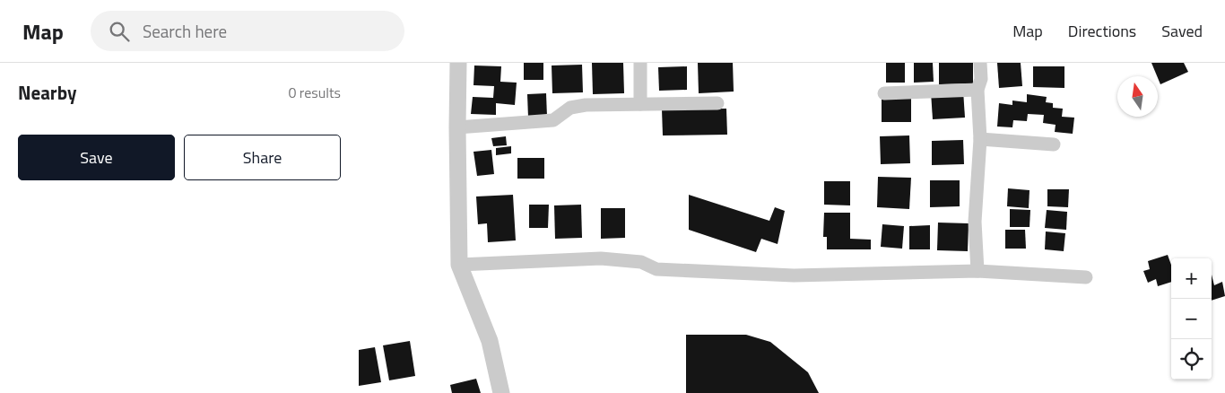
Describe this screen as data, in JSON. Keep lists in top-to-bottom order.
{
  "north": "top",
  "page": {
    "header": "Map",
    "search": "Search here",
    "nav": ["Map", "Directions", "Saved"],
    "heading": ["Nearby", "0 results"],
    "buttons": ["Save", "Share"],
    "map_buttons": ["+", "−"]
  }
}
